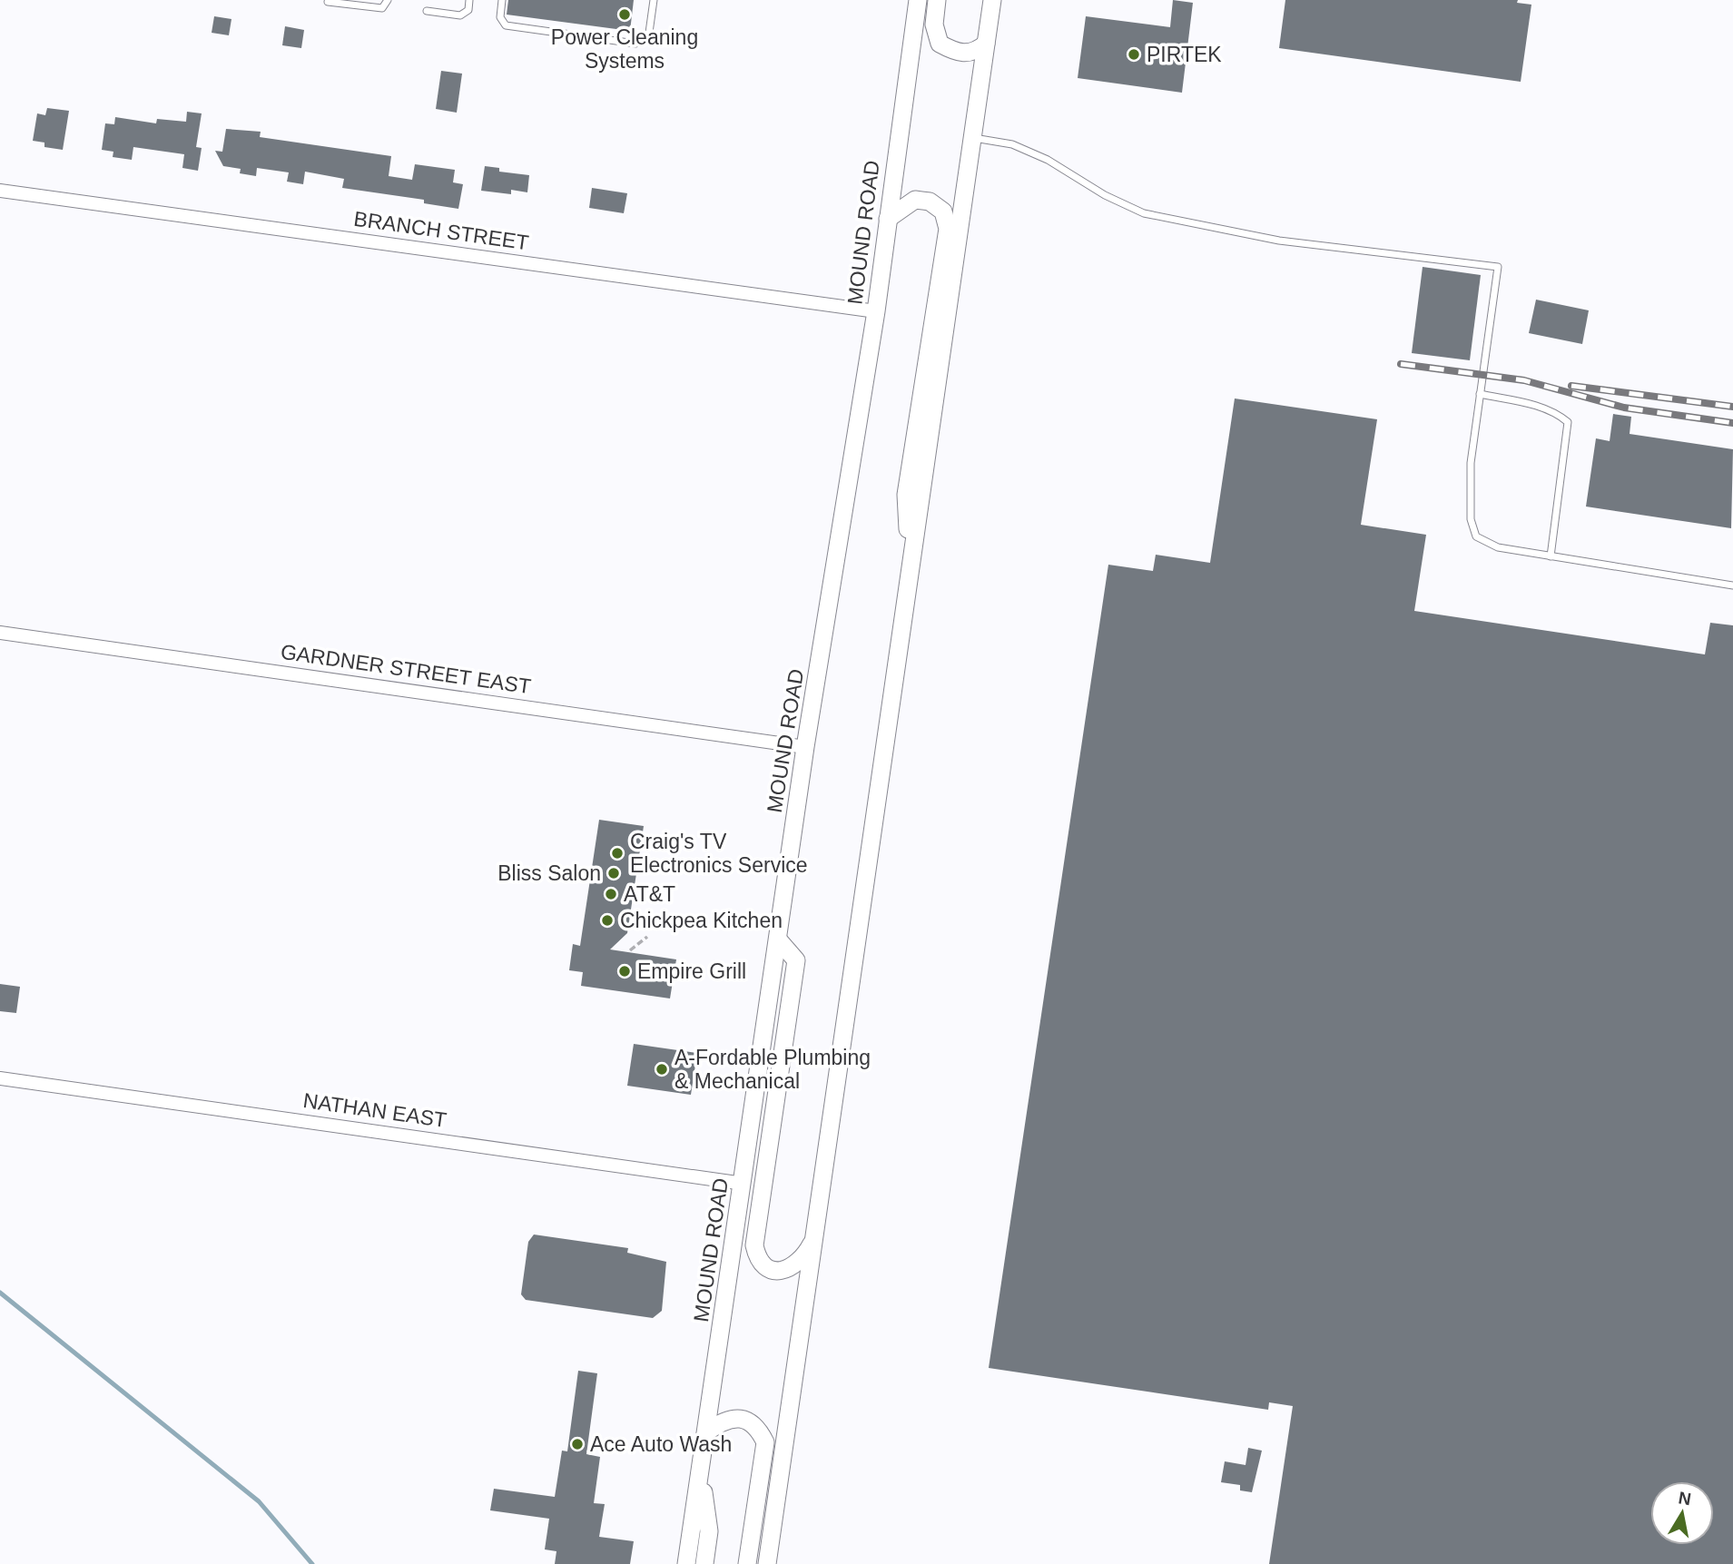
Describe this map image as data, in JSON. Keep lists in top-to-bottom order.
{
  "streets": {
    "main road": ["MOUND ROAD"],
    "street": ["BRANCH STREET", "GARDNER STREET EAST", "NATHAN EAST"]
  },
  "crossings": [
    ["BRANCH STREET", "MOUND ROAD"],
    ["MOUND ROAD", "GARDNER STREET EAST"],
    ["MOUND ROAD", "NATHAN EAST"]
  ],
  "places": [
    "Power Cleaning Systems",
    "PIRTEK",
    "Craig's TV Electronics Service",
    "Bliss Salon",
    "AT&T",
    "Chickpea Kitchen",
    "Empire Grill",
    "A-Fordable Plumbing & Mechanical",
    "Ace Auto Wash"
  ],
  "north": "top"
}
